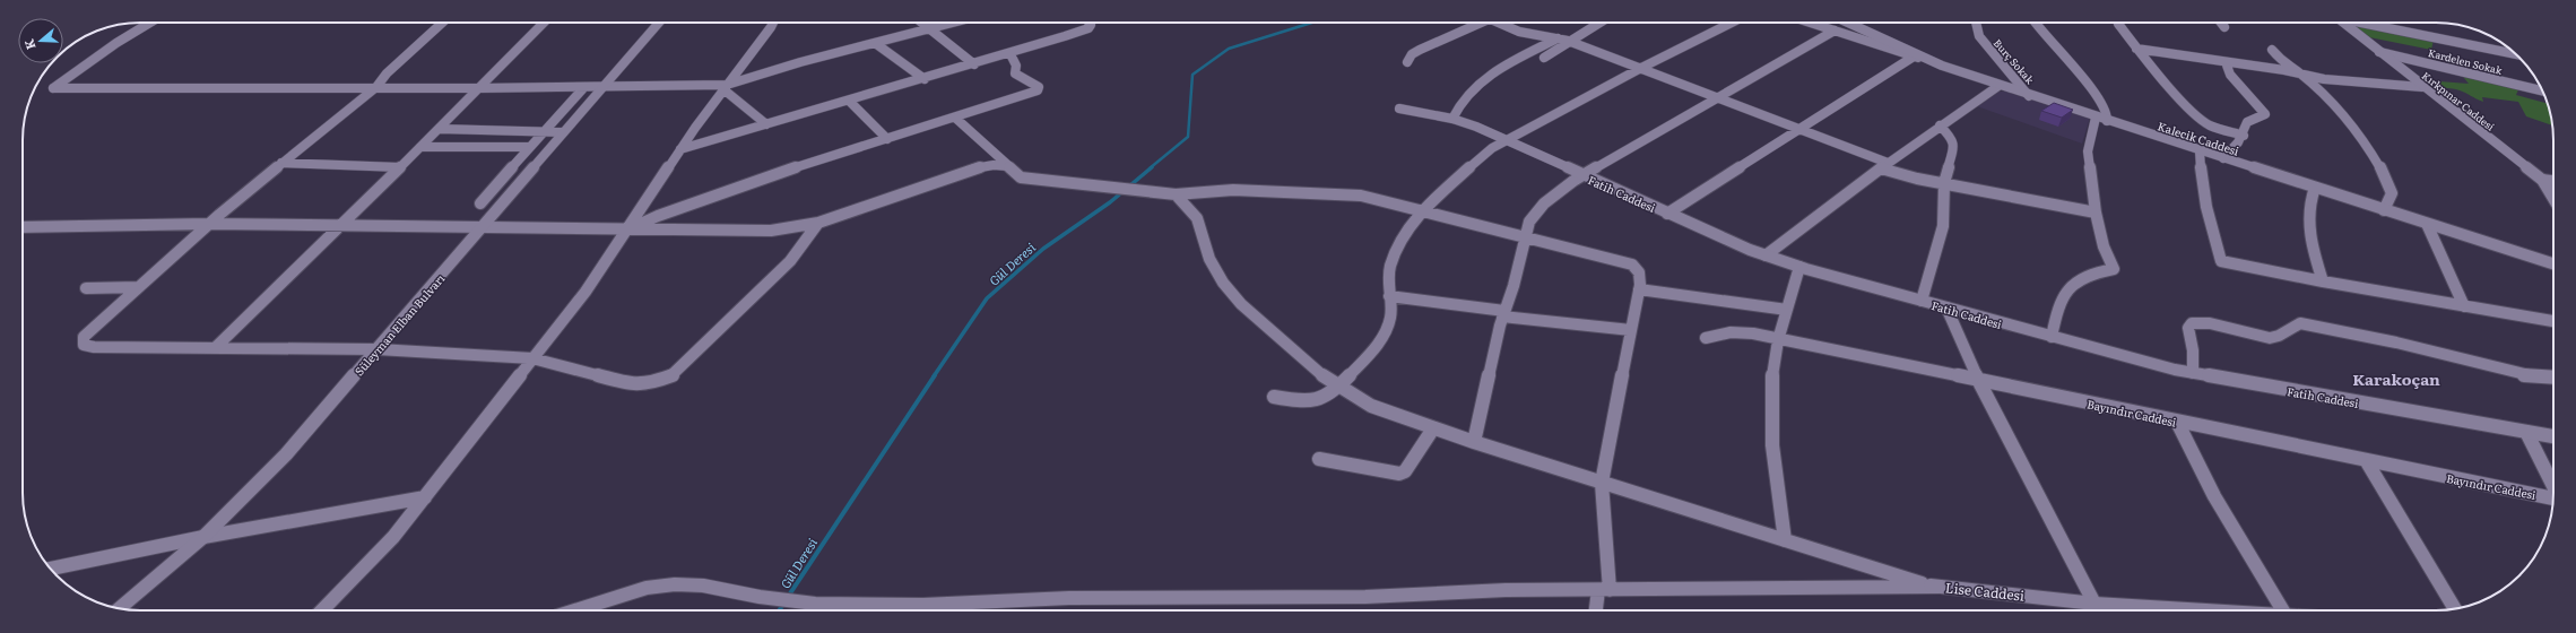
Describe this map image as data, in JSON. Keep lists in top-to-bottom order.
{
  "streets": {
    "street": [
      "Burç Sokak",
      "Kardelen Sokak",
      "Kırkpınar Caddesi",
      "Kalecik Caddesi",
      "Fatih Caddesi",
      "Süleyman Elban Bulvarı",
      "Bayındır Caddesi",
      "Lise Caddesi"
    ]
  },
  "crossings": [
    ["Burç Sokak", "Kalecik Caddesi"],
    ["Kardelen Sokak", "Kırkpınar Caddesi"]
  ],
  "districts": ["Karakoçan"],
  "water": ["Gül Deresi"],
  "north": "left"
}
